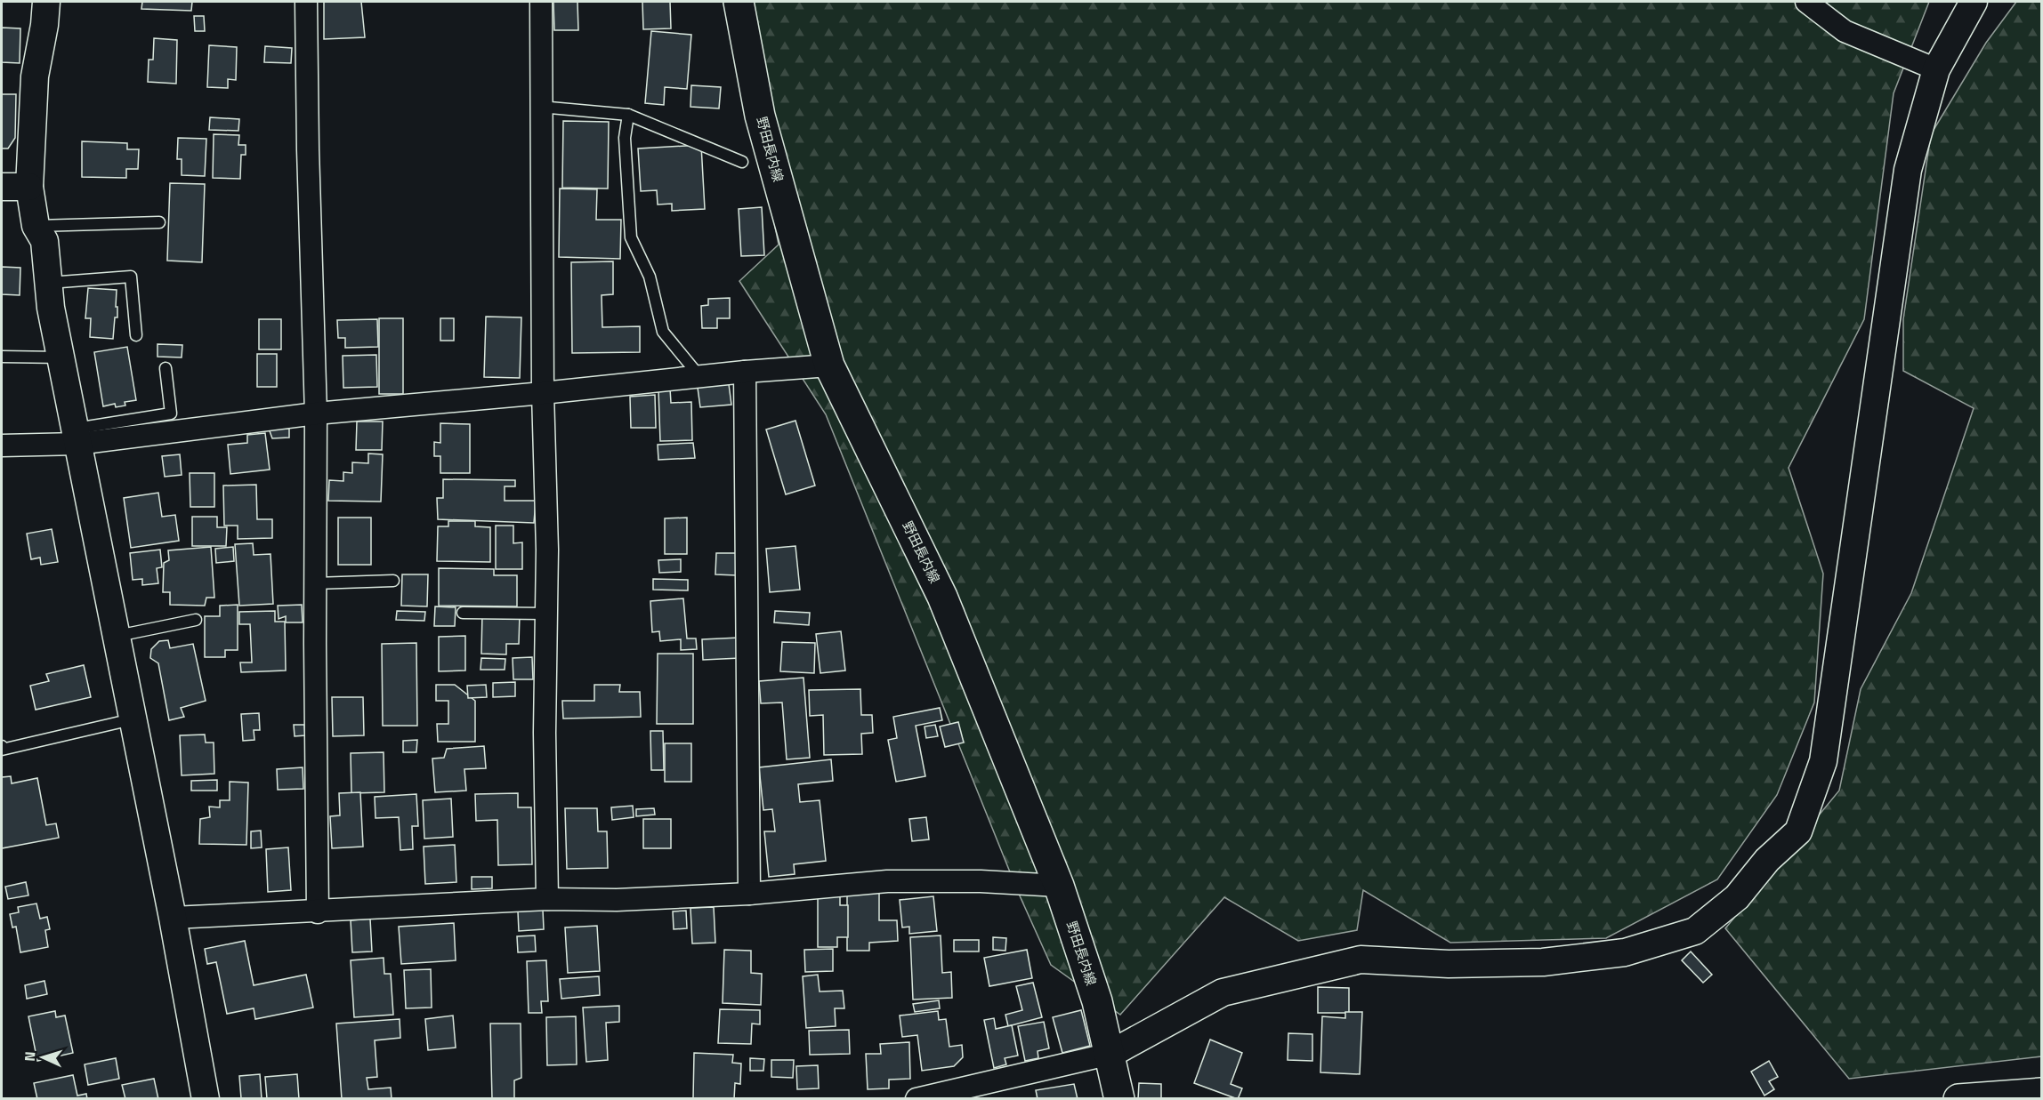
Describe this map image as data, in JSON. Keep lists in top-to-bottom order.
{
  "streets": {
    "main road": ["野田長内線"]
  },
  "north": "left"
}
